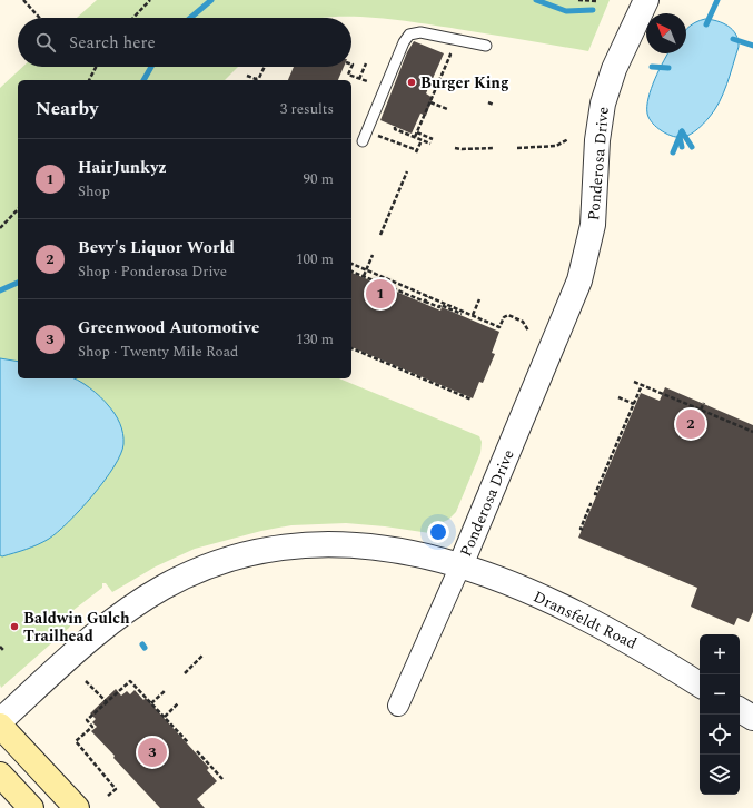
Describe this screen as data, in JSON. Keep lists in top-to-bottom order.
{
  "streets": {
    "street": ["Ponderosa Drive", "Dransfeldt Road"]
  },
  "crossings": [
    ["Ponderosa Drive", "Dransfeldt Road"]
  ],
  "places": ["Burger King", "Baldwin Gulch Trailhead"],
  "north": "top left",
  "page": {
    "search": "Search here",
    "heading": ["Nearby", "3 results"],
    "list": [
      {
        "mark": "1",
        "name": "HairJunkyz",
        "note": "Shop",
        "value": "90 m"
      },
      {
        "mark": "2",
        "name": "Bevy's Liquor World",
        "note": "Shop · Ponderosa Drive",
        "value": "100 m"
      },
      {
        "mark": "3",
        "name": "Greenwood Automotive",
        "note": "Shop · Twenty Mile Road",
        "value": "130 m"
      }
    ],
    "pins": ["1", "2", "3"],
    "map_buttons": ["+", "−"]
  }
}
